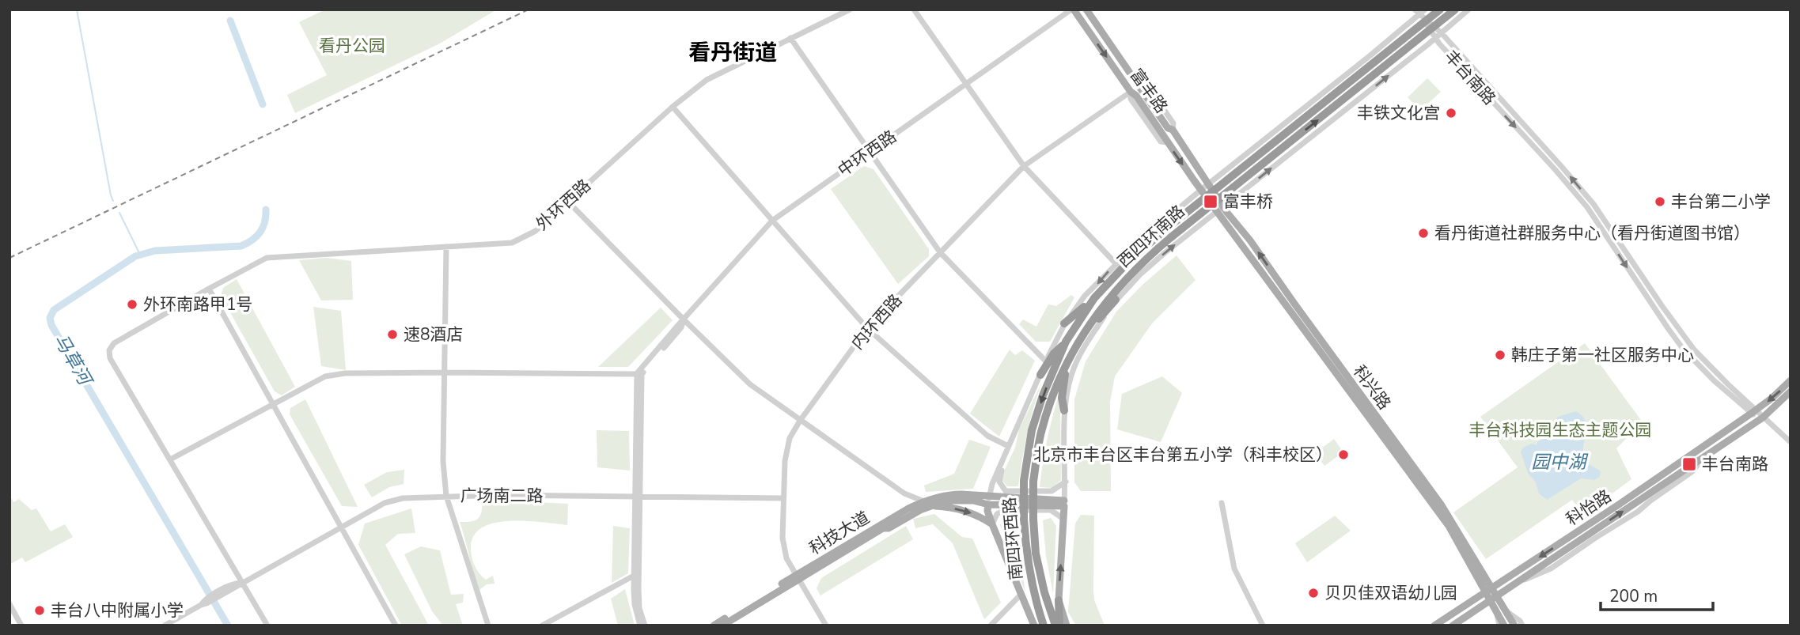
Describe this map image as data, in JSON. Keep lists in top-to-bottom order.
{
  "streets": {
    "highway": ["西四环南路", "南四环西路"],
    "main road": [
      "富丰路",
      "科兴路",
      "科怡路",
      "科技大道"
    ],
    "street": [
      "丰台南路",
      "中环西路",
      "外环西路",
      "内环西路",
      "广场南二路"
    ]
  },
  "crossings": [
    ["丰台南路", "西四环南路"],
    ["丰台南路", "科怡路"],
    ["富丰路", "中环西路"],
    ["富丰路", "西四环南路"],
    ["富丰路", "内环西路"],
    ["富丰路", "科兴路"],
    ["西四环南路", "科兴路"],
    ["西四环南路", "科技大道"],
    ["西四环南路", "南四环西路"],
    ["内环西路", "广场南二路"],
    ["内环西路", "科技大道"],
    ["科兴路", "科怡路"],
    ["科技大道", "南四环西路"]
  ],
  "districts": ["看丹街道"],
  "water": ["马草河", "园中湖"],
  "parks": ["看丹公园", "丰台科技园生态主题公园"],
  "places": {
    "other": [
      "丰铁文化宫",
      "丰台第二小学",
      "看丹街道社群服务中心（看丹街道图书馆）",
      "外环南路甲1号",
      "速8酒店",
      "韩庄子第一社区服务中心",
      "北京市丰台区丰台第五小学（科丰校区）",
      "贝贝佳双语幼儿园",
      "丰台八中附属小学"
    ],
    "transit": ["富丰桥", "丰台南路"]
  },
  "scale_bar": "200 m"
}
